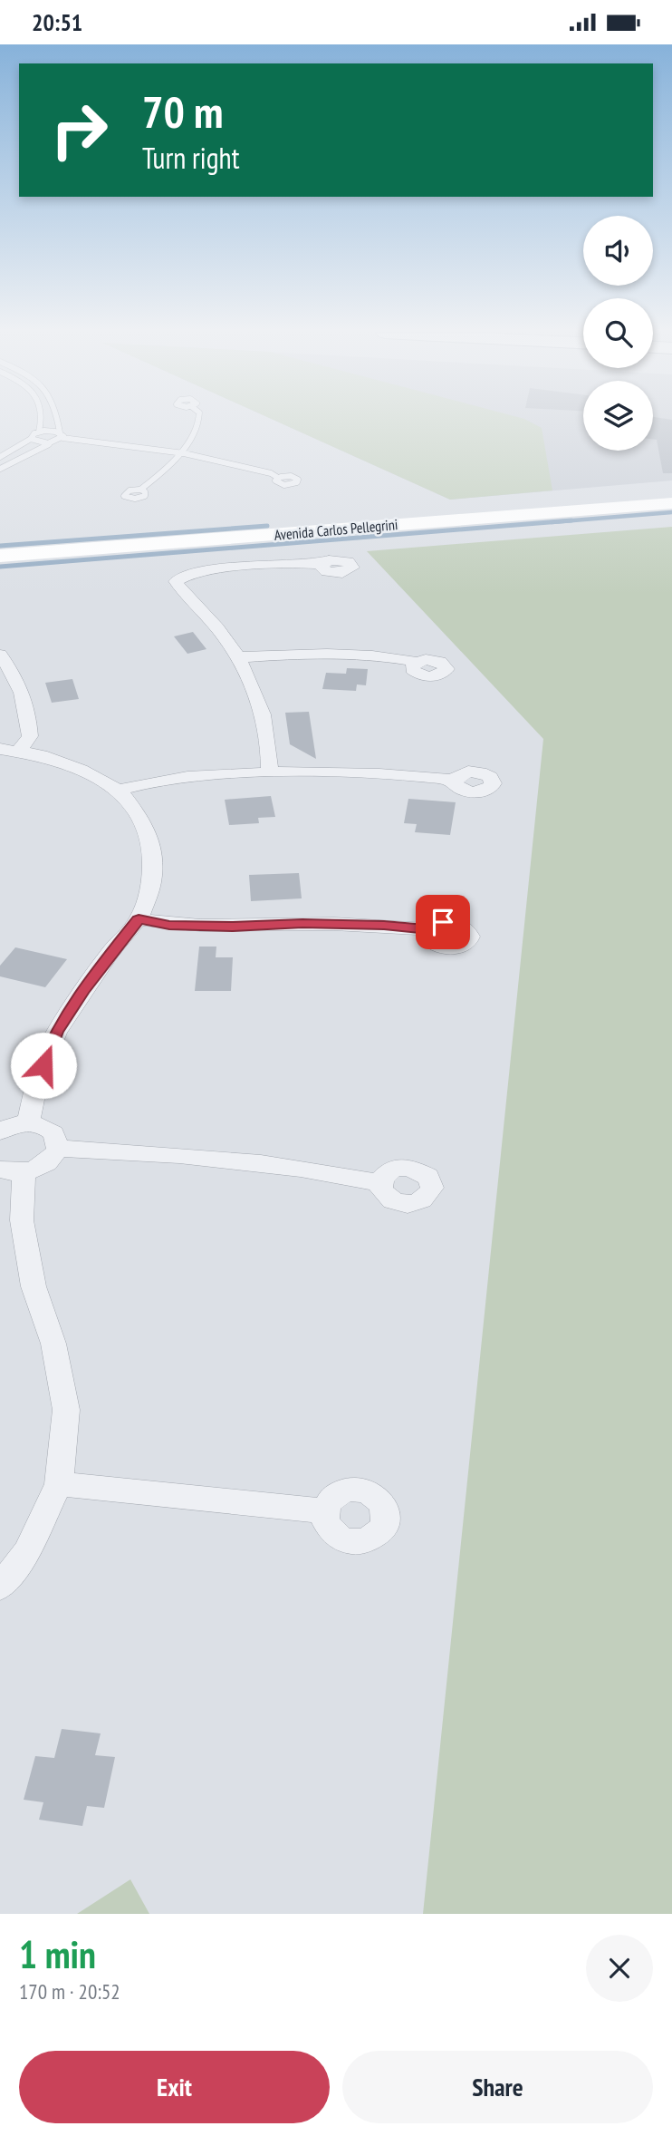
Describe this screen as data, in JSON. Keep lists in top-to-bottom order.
{
  "streets": {
    "main road": ["Avenida Carlos Pellegrini"]
  },
  "page": {
    "status": "20:51",
    "turn": ["70 m", "Turn right"],
    "heading": ["1 min", "170 m · 20:52"],
    "buttons": ["Exit", "Share"]
  }
}
